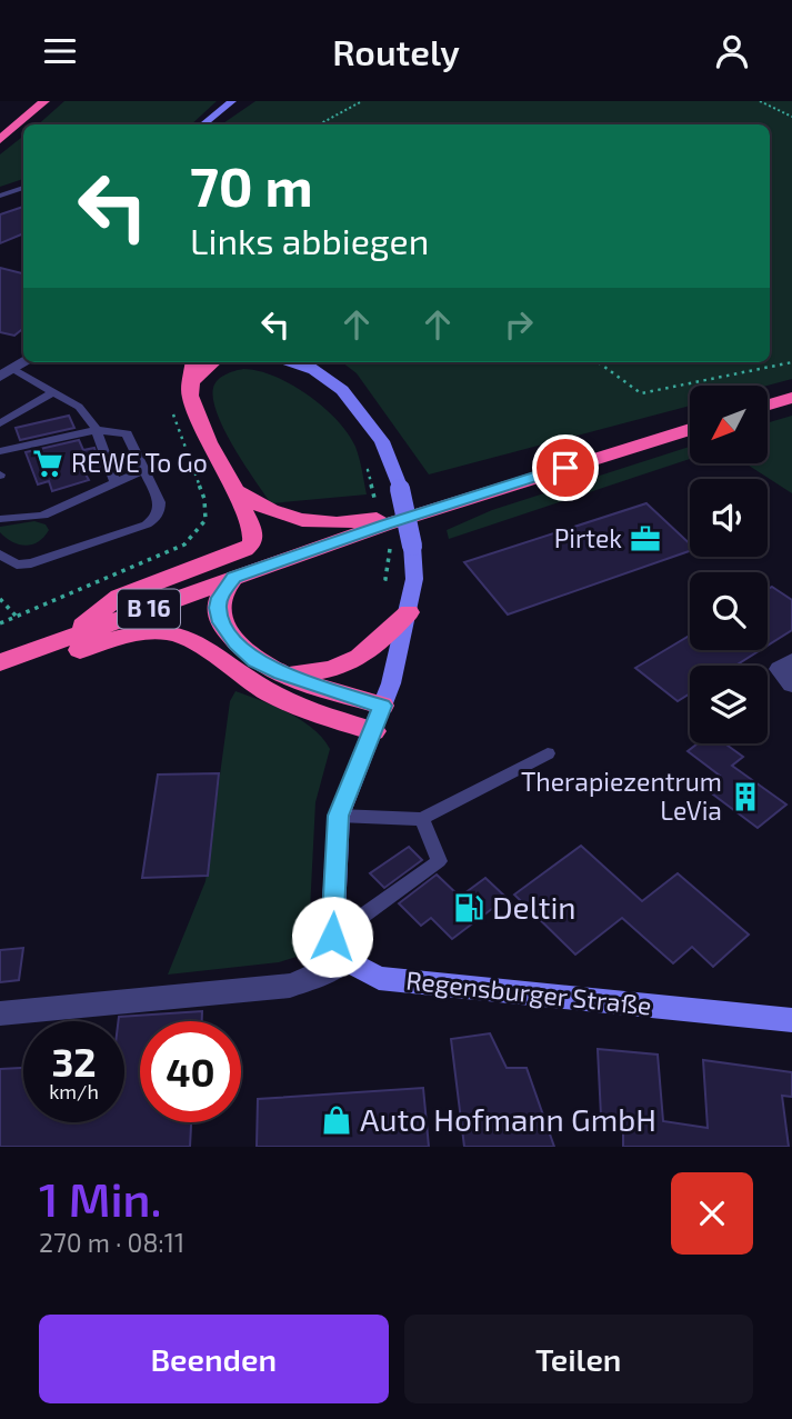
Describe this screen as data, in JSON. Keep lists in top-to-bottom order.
{
  "streets": {
    "highway": ["B 16"],
    "street": ["Regensburger Straße"]
  },
  "places": {
    "supermarket": ["REWE To Go"],
    "office": ["Pirtek"],
    "building": ["Therapiezentrum LeVia"],
    "fuel station": ["Deltin"],
    "shop": ["Auto Hofmann GmbH"]
  },
  "north": "bottom left",
  "page": {
    "header": "Routely",
    "turn": ["70 m", "Links abbiegen"],
    "speed": "32 km/h",
    "limit": "40",
    "heading": ["1 Min.", "270 m · 08:11"],
    "buttons": ["Beenden", "Teilen"]
  }
}
